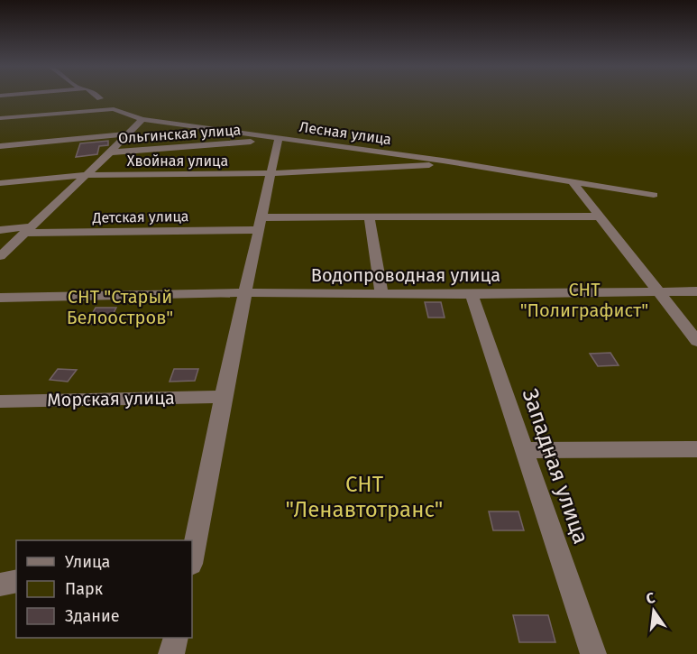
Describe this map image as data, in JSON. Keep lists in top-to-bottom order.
{
  "streets": {
    "street": [
      "Лесная улица",
      "Ольгинская улица",
      "Хвойная улица",
      "Детская улица",
      "Водопроводная улица",
      "Морская улица",
      "Западная улица"
    ]
  },
  "crossings": [
    ["Лесная улица", "Хвойная улица"],
    ["Водопроводная улица", "Западная улица"]
  ],
  "parks": ["СНТ \"Полиграфист\"", "СНТ \"Старый Белоостров\"", "СНТ \"Ленавтотранс\""],
  "legend": ["Улица", "Парк", "Здание"],
  "north": "top"
}
